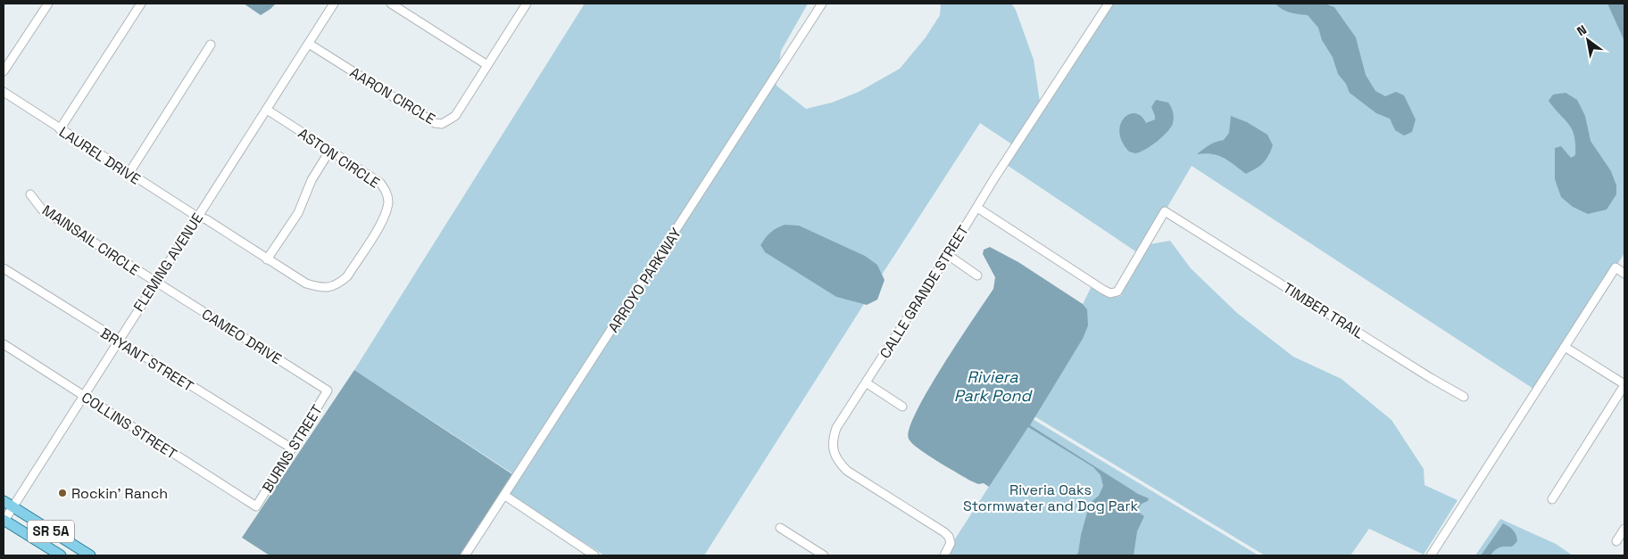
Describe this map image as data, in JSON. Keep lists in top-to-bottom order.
{
  "streets": {
    "main road": ["SR 5A"],
    "street": [
      "AARON CIRCLE",
      "LAUREL DRIVE",
      "ASTON CIRCLE",
      "MAINSAIL CIRCLE",
      "FLEMING AVENUE",
      "ARROYO PARKWAY",
      "CALLE GRANDE STREET",
      "TIMBER TRAIL",
      "CAMEO DRIVE",
      "BRYANT STREET",
      "COLLINS STREET",
      "BURNS STREET"
    ]
  },
  "crossings": [
    ["AARON CIRCLE", "FLEMING AVENUE"],
    ["LAUREL DRIVE", "ASTON CIRCLE"],
    ["LAUREL DRIVE", "FLEMING AVENUE"],
    ["ASTON CIRCLE", "FLEMING AVENUE"],
    ["MAINSAIL CIRCLE", "FLEMING AVENUE"],
    ["MAINSAIL CIRCLE", "CAMEO DRIVE"],
    ["FLEMING AVENUE", "CAMEO DRIVE"],
    ["FLEMING AVENUE", "BRYANT STREET"],
    ["FLEMING AVENUE", "COLLINS STREET"],
    ["FLEMING AVENUE", "SR 5A"],
    ["CALLE GRANDE STREET", "TIMBER TRAIL"],
    ["CAMEO DRIVE", "BURNS STREET"],
    ["BRYANT STREET", "BURNS STREET"],
    ["COLLINS STREET", "BURNS STREET"]
  ],
  "water": ["Riviera Park Pond"],
  "parks": ["Riveria Oaks Stormwater and Dog Park"],
  "places": ["Rockin' Ranch"],
  "north": "top left"
}
